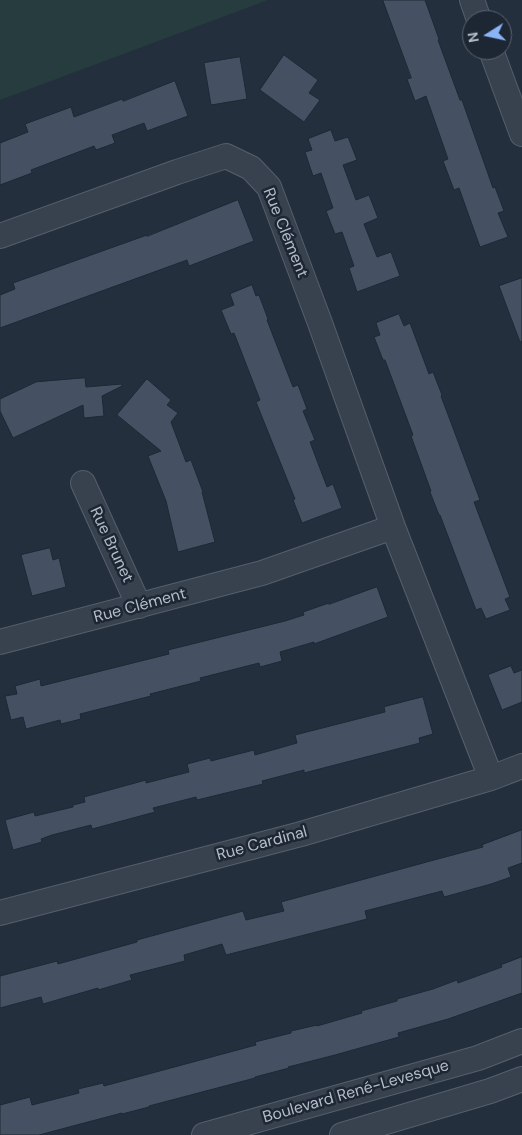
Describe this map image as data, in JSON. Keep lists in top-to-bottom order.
{
  "streets": {
    "street": [
      "Rue Clément",
      "Rue Brunet",
      "Rue Cardinal",
      "Boulevard René-Levesque"
    ]
  },
  "crossings": [
    ["Rue Clément", "Rue Brunet"],
    ["Rue Clément", "Rue Cardinal"]
  ],
  "north": "left"
}
